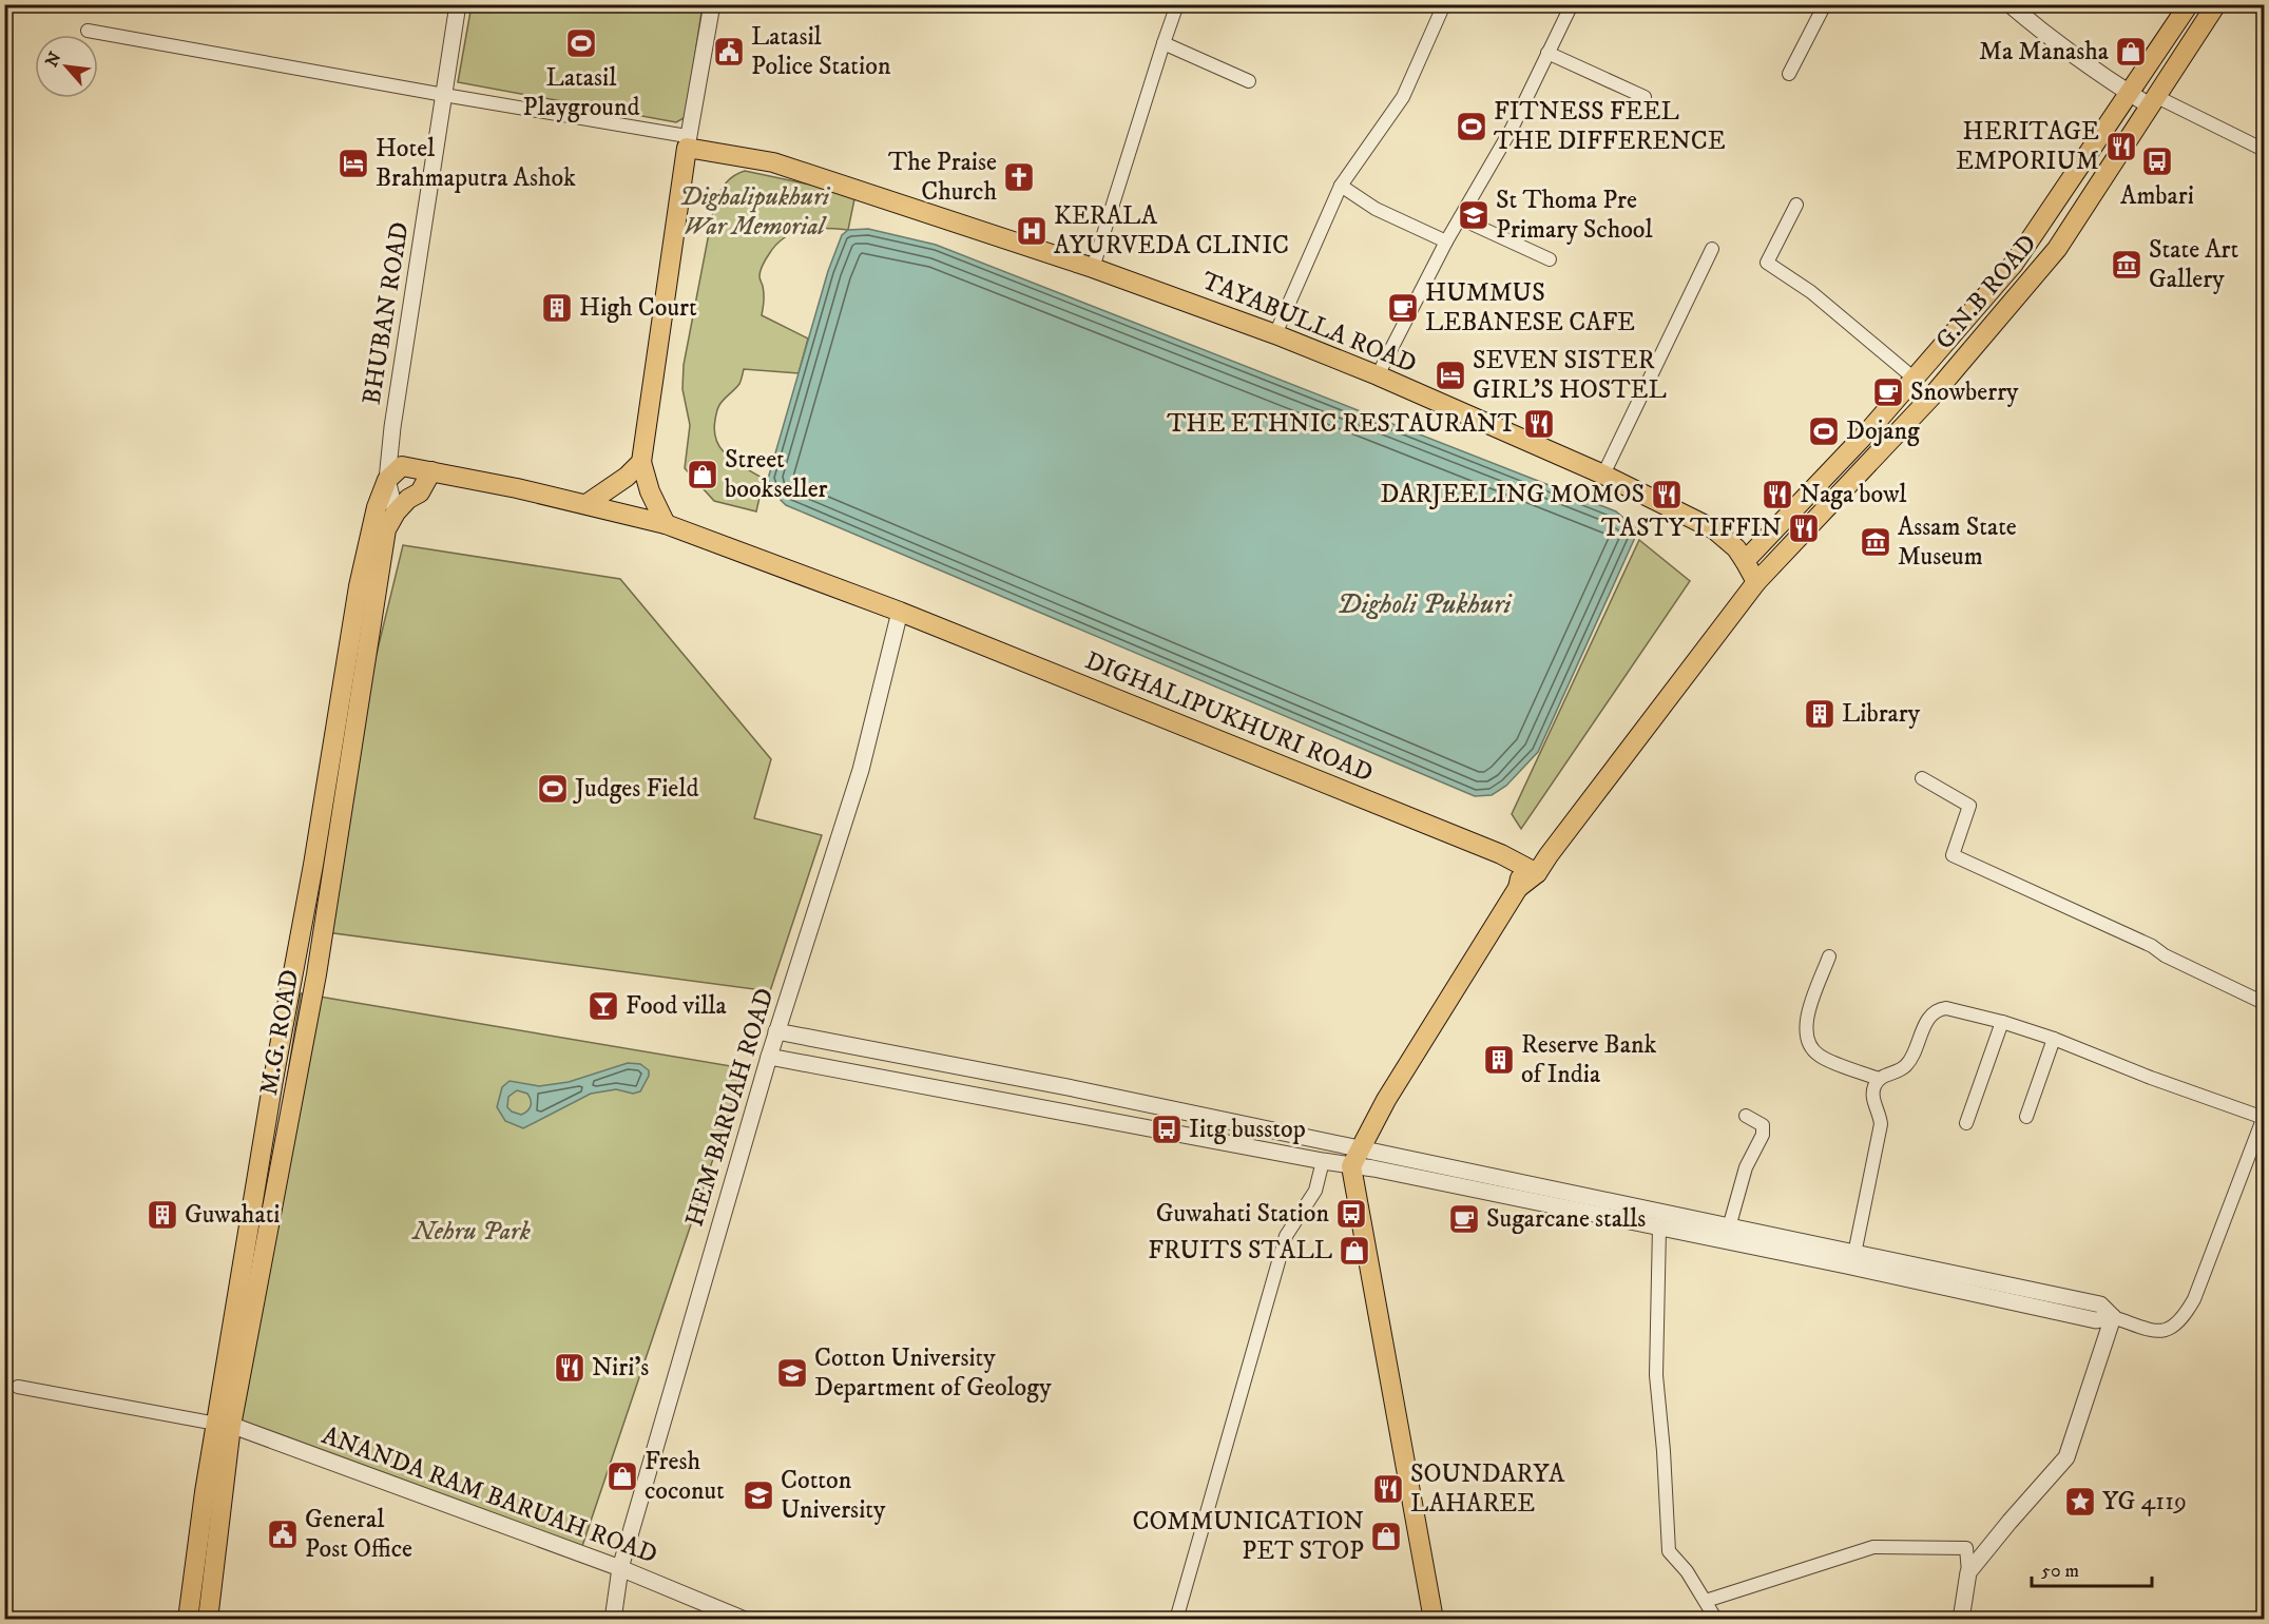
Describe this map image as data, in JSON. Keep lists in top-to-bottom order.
{
  "streets": {
    "main road": [
      "G.N.B ROAD",
      "TAYABULLA ROAD",
      "DIGHALIPUKHURI ROAD",
      "M.G. ROAD"
    ],
    "street": ["BHUBAN ROAD", "HEM BARUAH ROAD", "ANANDA RAM BARUAH ROAD"]
  },
  "crossings": [
    ["G.N.B ROAD", "TAYABULLA ROAD"],
    ["G.N.B ROAD", "DIGHALIPUKHURI ROAD"],
    ["BHUBAN ROAD", "DIGHALIPUKHURI ROAD"],
    ["DIGHALIPUKHURI ROAD", "M.G. ROAD"],
    ["DIGHALIPUKHURI ROAD", "HEM BARUAH ROAD"],
    ["M.G. ROAD", "ANANDA RAM BARUAH ROAD"],
    ["HEM BARUAH ROAD", "ANANDA RAM BARUAH ROAD"]
  ],
  "water": ["Digholi Pukhuri"],
  "parks": ["Dighalipukhuri War Memorial", "Nehru Park"],
  "places": {
    "sports": [
      "Latasil Playground",
      "FITNESS FEEL THE DIFFERENCE",
      "Dojang",
      "Judges Field"
    ],
    "public building": ["Latasil Police Station", "General Post Office"],
    "shop": [
      "Ma Manasha",
      "Street bookseller",
      "FRUITS STALL",
      "Fresh coconut",
      "COMMUNICATION PET STOP"
    ],
    "restaurant": [
      "HERITAGE EMPORIUM",
      "THE ETHNIC RESTAURANT",
      "DARJEELING MOMOS",
      "Naga bowl",
      "TASTY TIFFIN",
      "Niri's",
      "SOUNDARYA LAHAREE"
    ],
    "bus stop": ["Ambari", "Iitg busstop", "Guwahati Station"],
    "hotel": ["Hotel Brahmaputra Ashok", "SEVEN SISTER GIRL'S HOSTEL"],
    "church": ["The Praise Church"],
    "school or university": ["St Thoma Pre Primary School", "Cotton University Department of Geology", "Cotton University"],
    "hospital": ["KERALA AYURVEDA CLINIC"],
    "museum": ["State Art Gallery", "Assam State Museum"],
    "building": [
      "High Court",
      "Library",
      "Reserve Bank of India",
      "Guwahati"
    ],
    "cafe": ["HUMMUS LEBANESE CAFE", "Snowberry", "Sugarcane stalls"],
    "bar": ["Food villa"],
    "place": ["YG 4119"]
  },
  "scale_bar": "50 m",
  "north": "top left"
}
